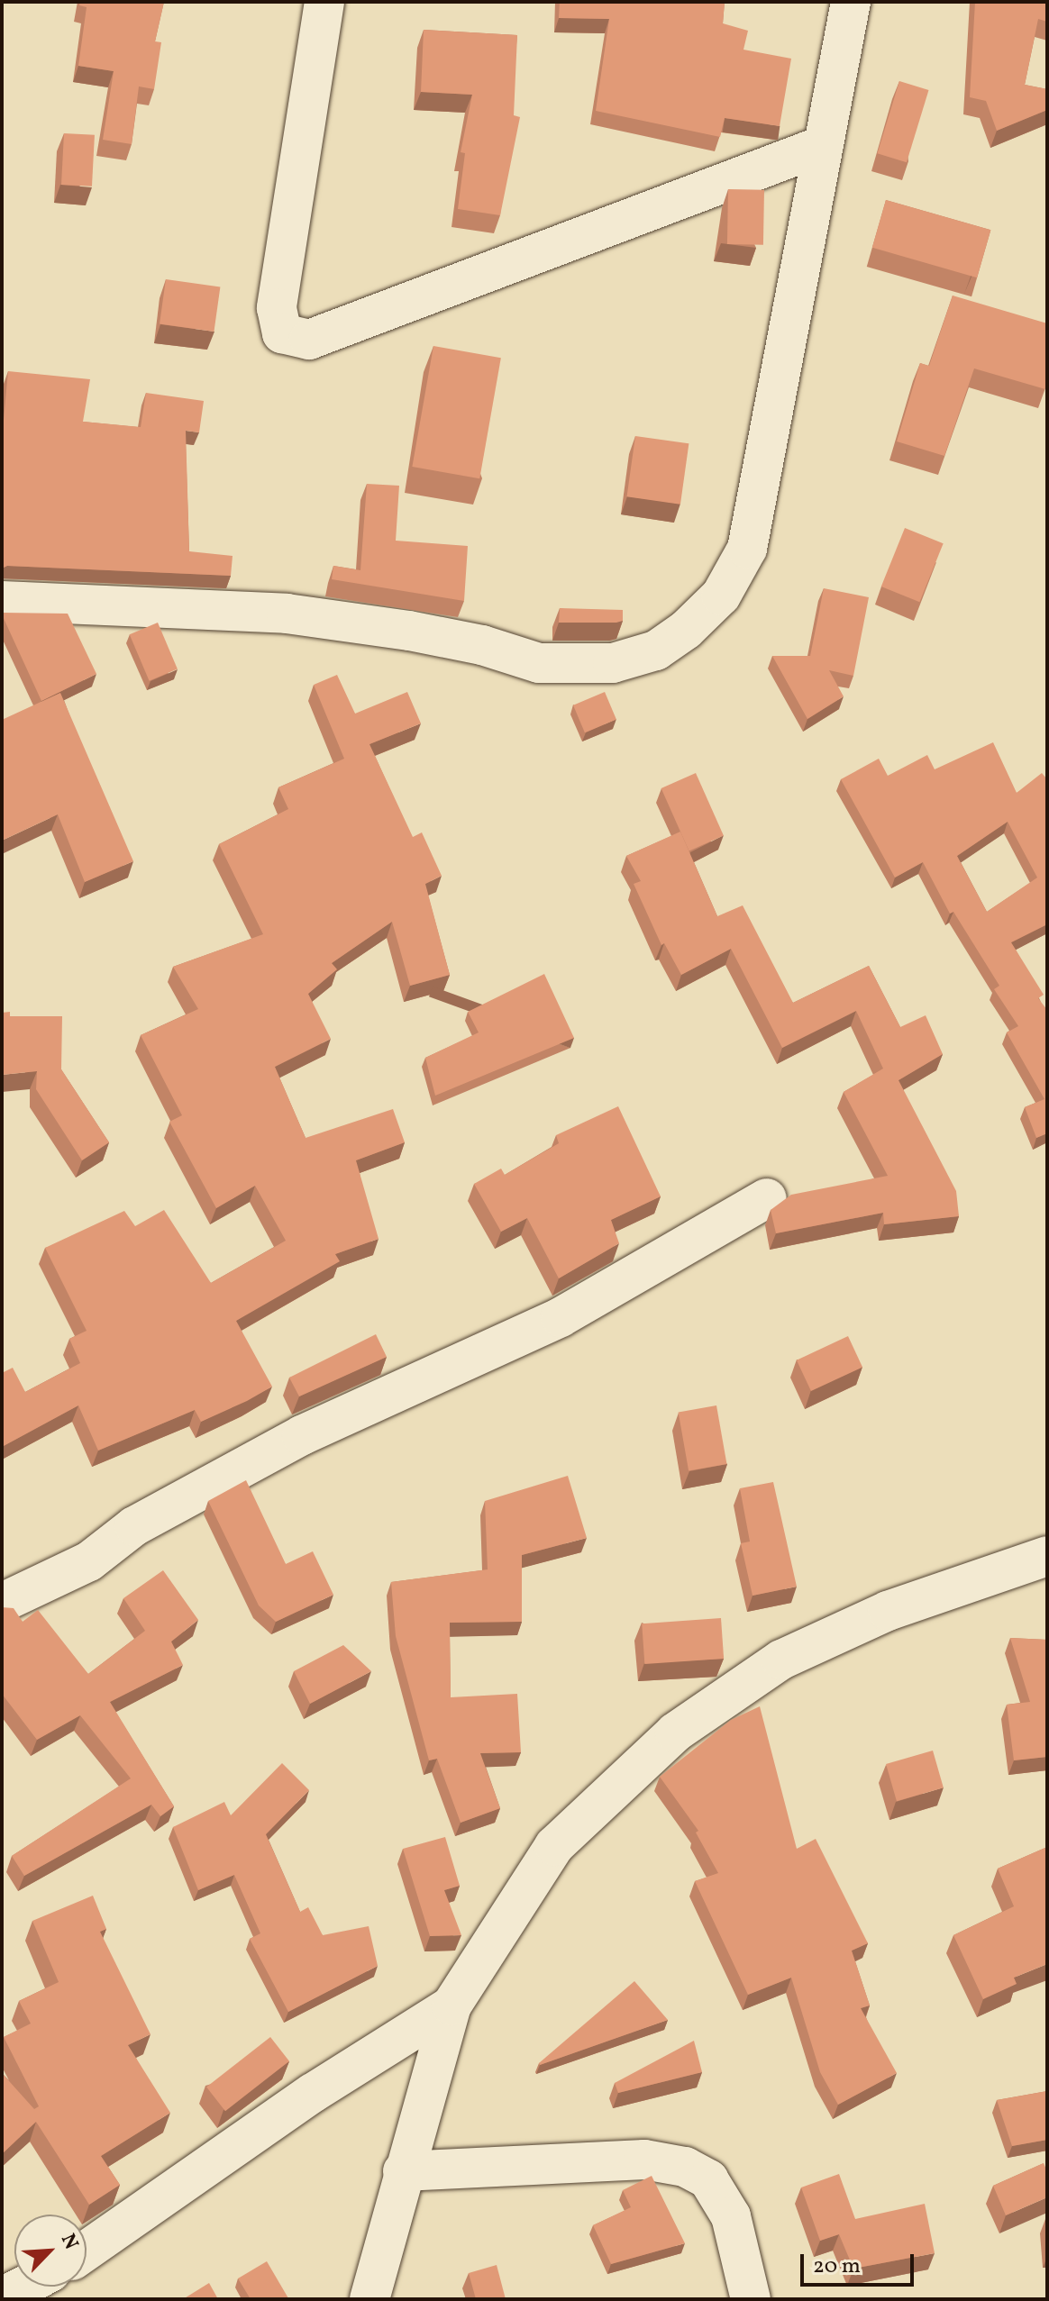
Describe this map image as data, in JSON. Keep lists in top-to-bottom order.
{
  "scale_bar": "20 m",
  "north": "top right"
}
